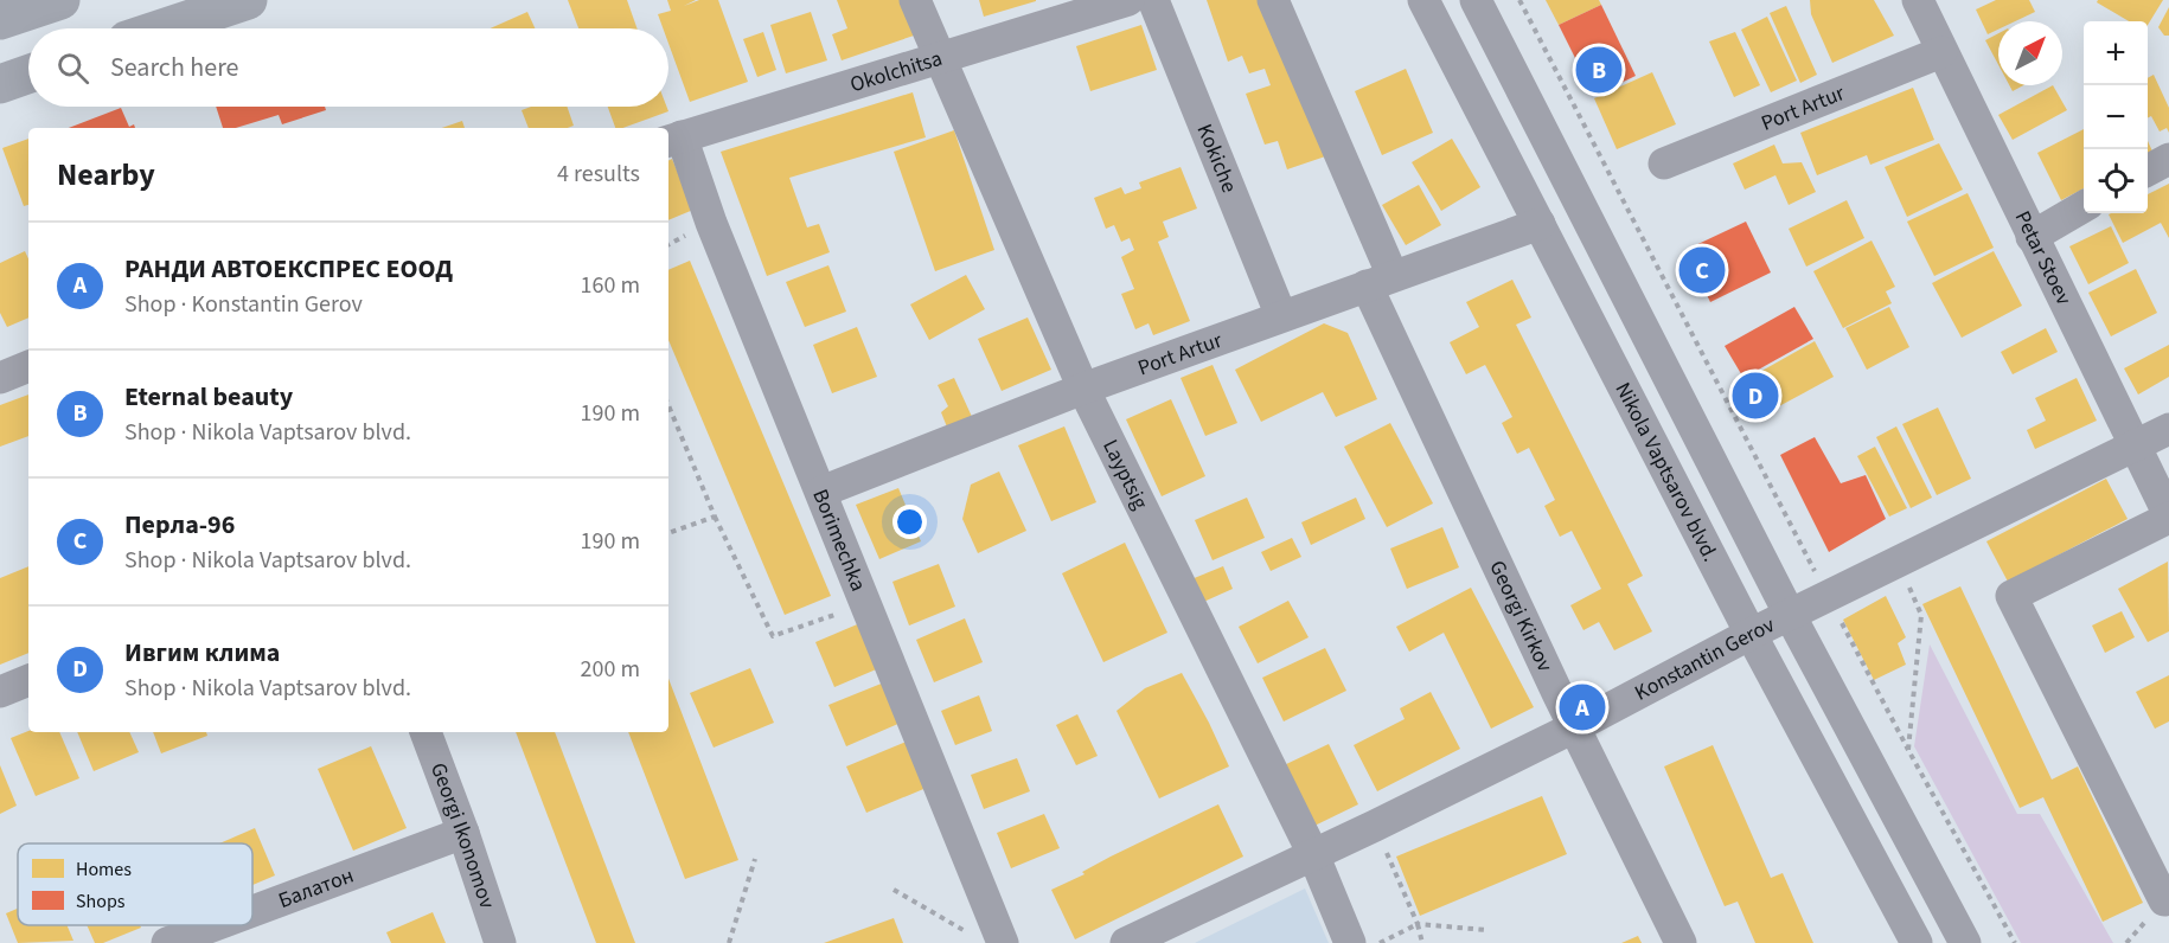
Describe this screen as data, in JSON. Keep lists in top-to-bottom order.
{
  "streets": {
    "street": [
      "Okolchitsa",
      "Port Artur",
      "Kokiche",
      "Petar Stoev",
      "Nikola Vaptsarov blvd.",
      "Layptsig",
      "Borimechka",
      "Georgi Kirkov",
      "Konstantin Gerov",
      "Georgi Ikonomov",
      "Балатон"
    ]
  },
  "crossings": [
    ["Okolchitsa", "Layptsig"],
    ["Okolchitsa", "Borimechka"],
    ["Port Artur", "Kokiche"],
    ["Port Artur", "Petar Stoev"],
    ["Port Artur", "Nikola Vaptsarov blvd."],
    ["Port Artur", "Layptsig"],
    ["Port Artur", "Borimechka"],
    ["Port Artur", "Georgi Kirkov"],
    ["Petar Stoev", "Konstantin Gerov"],
    ["Nikola Vaptsarov blvd.", "Konstantin Gerov"],
    ["Layptsig", "Konstantin Gerov"],
    ["Georgi Kirkov", "Konstantin Gerov"],
    ["Georgi Ikonomov", "Балатон"]
  ],
  "legend": ["Homes", "Shops"],
  "north": "top right",
  "page": {
    "map_buttons": ["+", "−"],
    "search": "Search here",
    "pins": [
      "B",
      "C",
      "D",
      "A"
    ],
    "heading": ["Nearby", "4 results"],
    "list": [
      {
        "mark": "A",
        "name": "РАНДИ АВТОЕКСПРЕС ЕООД",
        "note": "Shop · Konstantin Gerov",
        "value": "160 m"
      },
      {
        "mark": "B",
        "name": "Eternal beauty",
        "note": "Shop · Nikola Vaptsarov blvd.",
        "value": "190 m"
      },
      {
        "mark": "C",
        "name": "Перла-96",
        "note": "Shop · Nikola Vaptsarov blvd.",
        "value": "190 m"
      },
      {
        "mark": "D",
        "name": "Ивгим клима",
        "note": "Shop · Nikola Vaptsarov blvd.",
        "value": "200 m"
      }
    ]
  }
}
